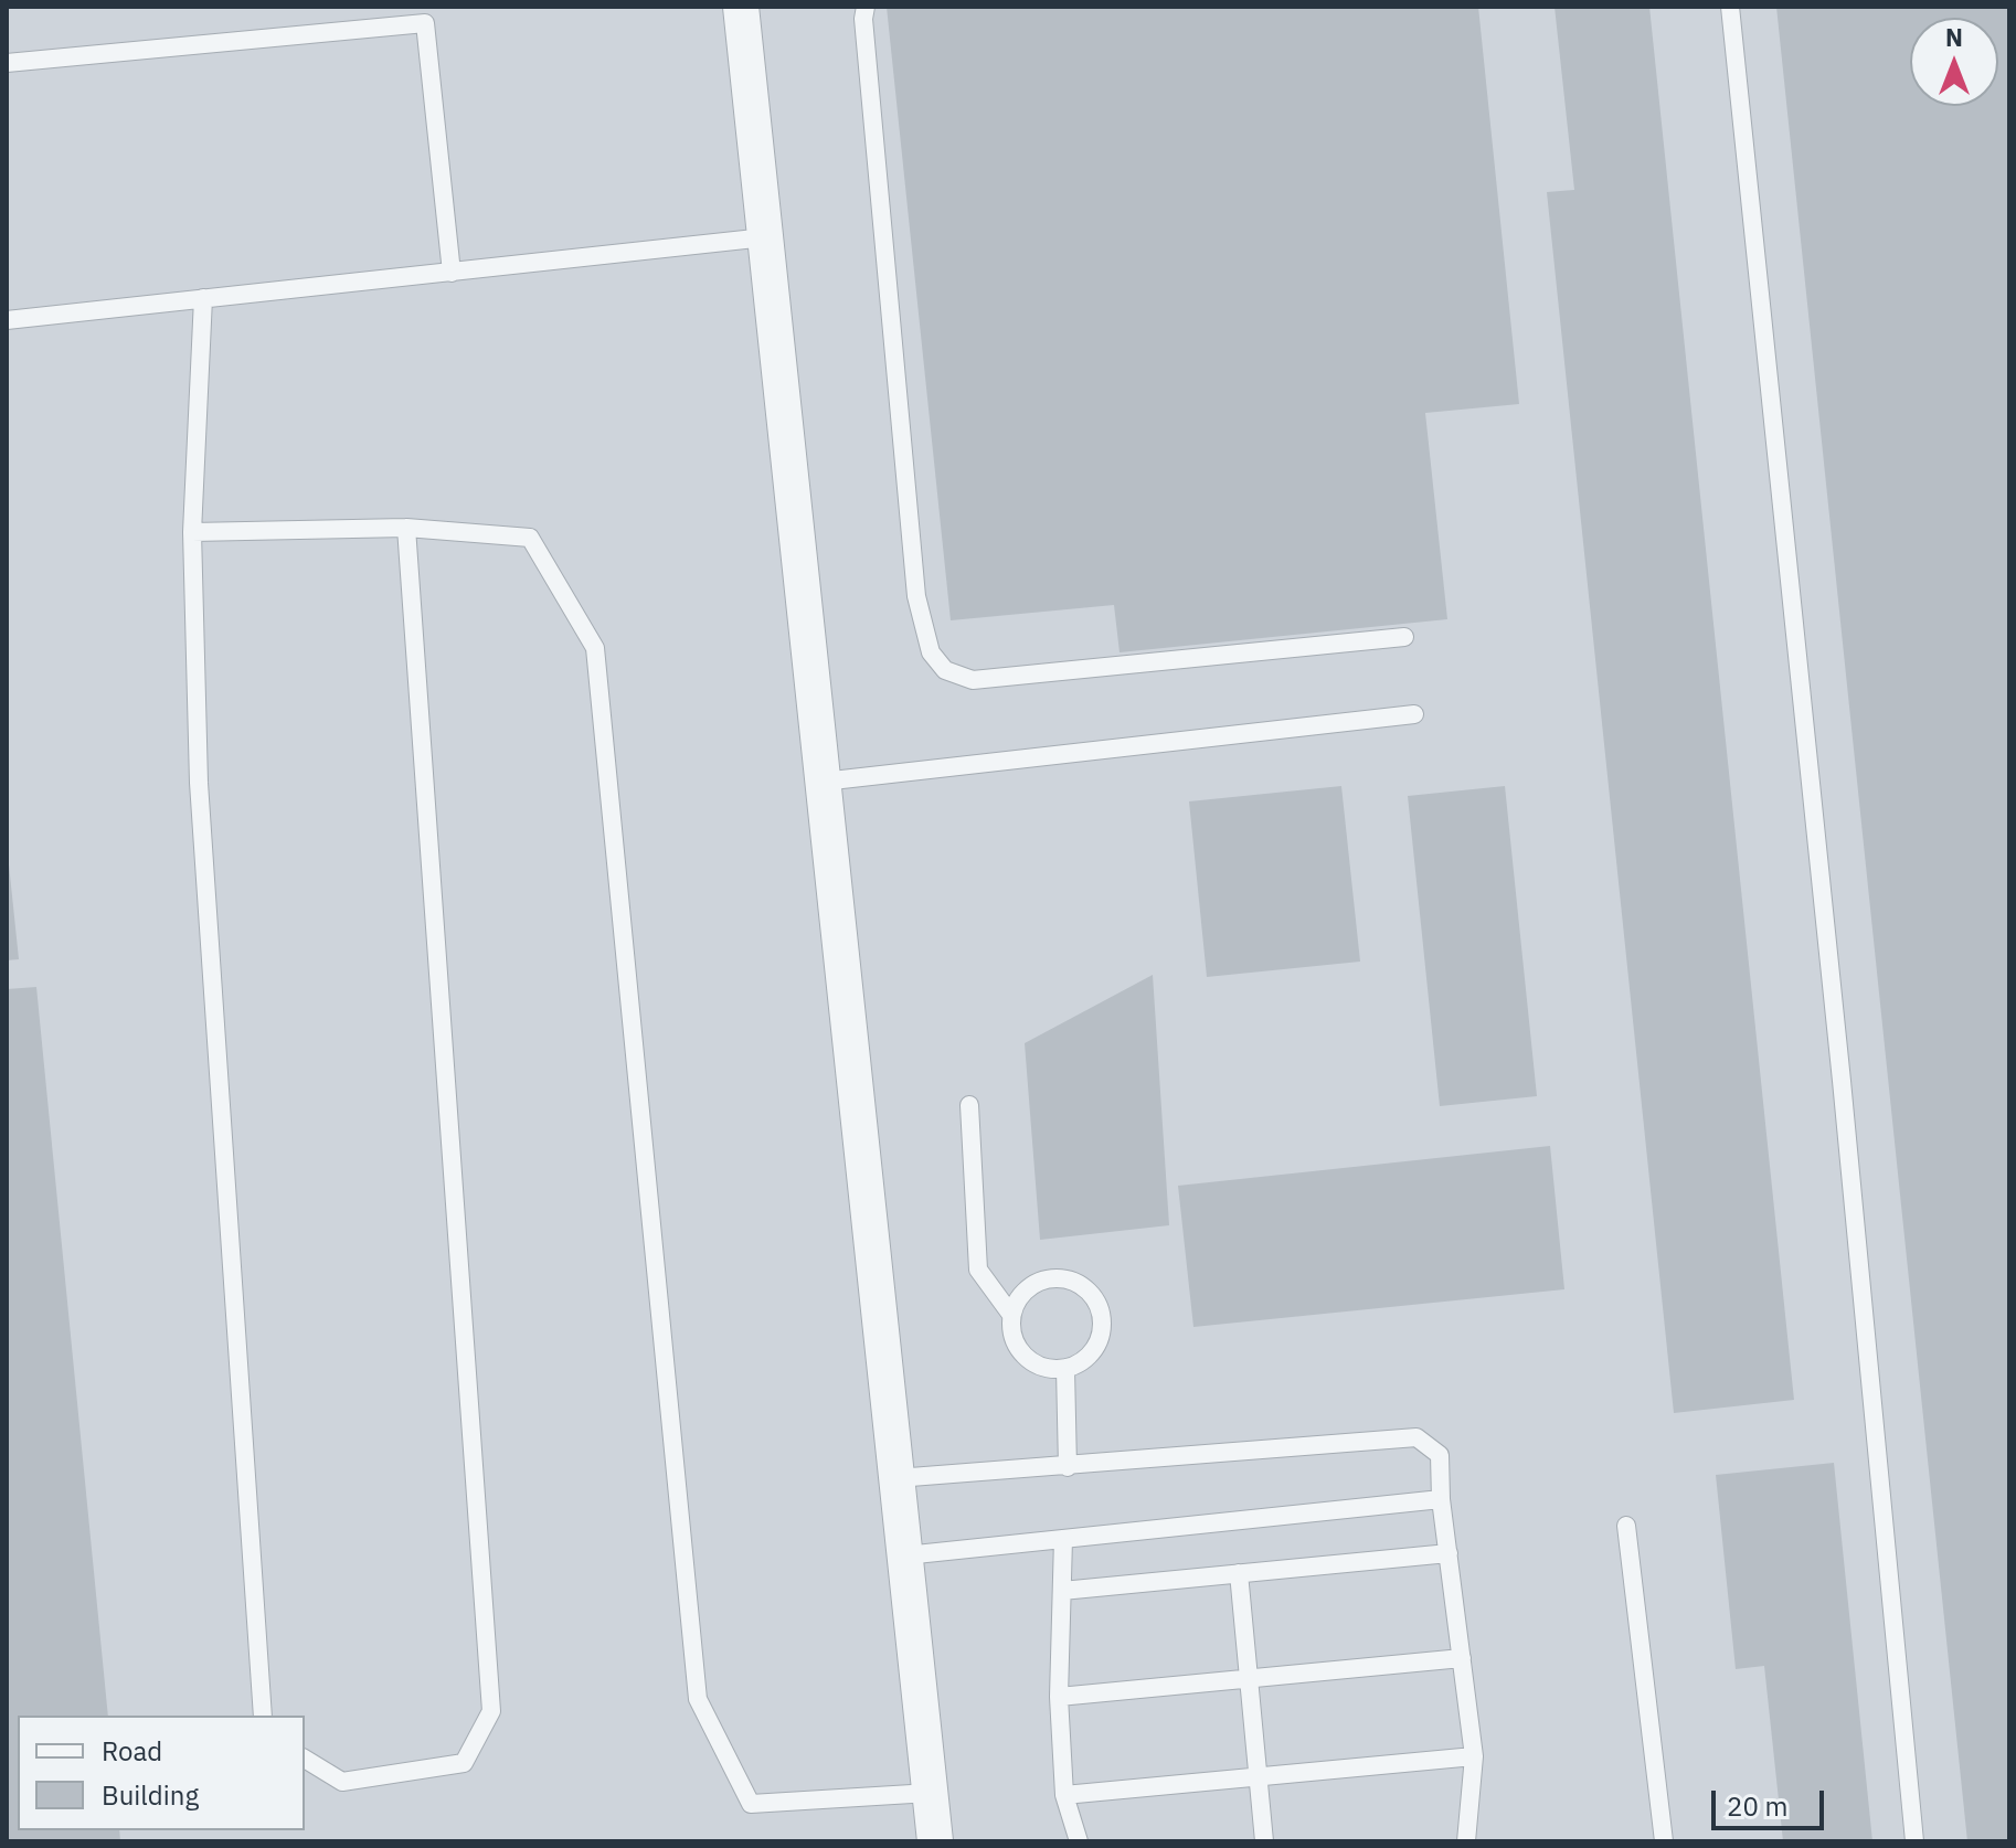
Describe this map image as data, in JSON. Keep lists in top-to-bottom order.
{
  "legend": ["Road", "Building"],
  "scale_bar": "20 m",
  "north": "top"
}
